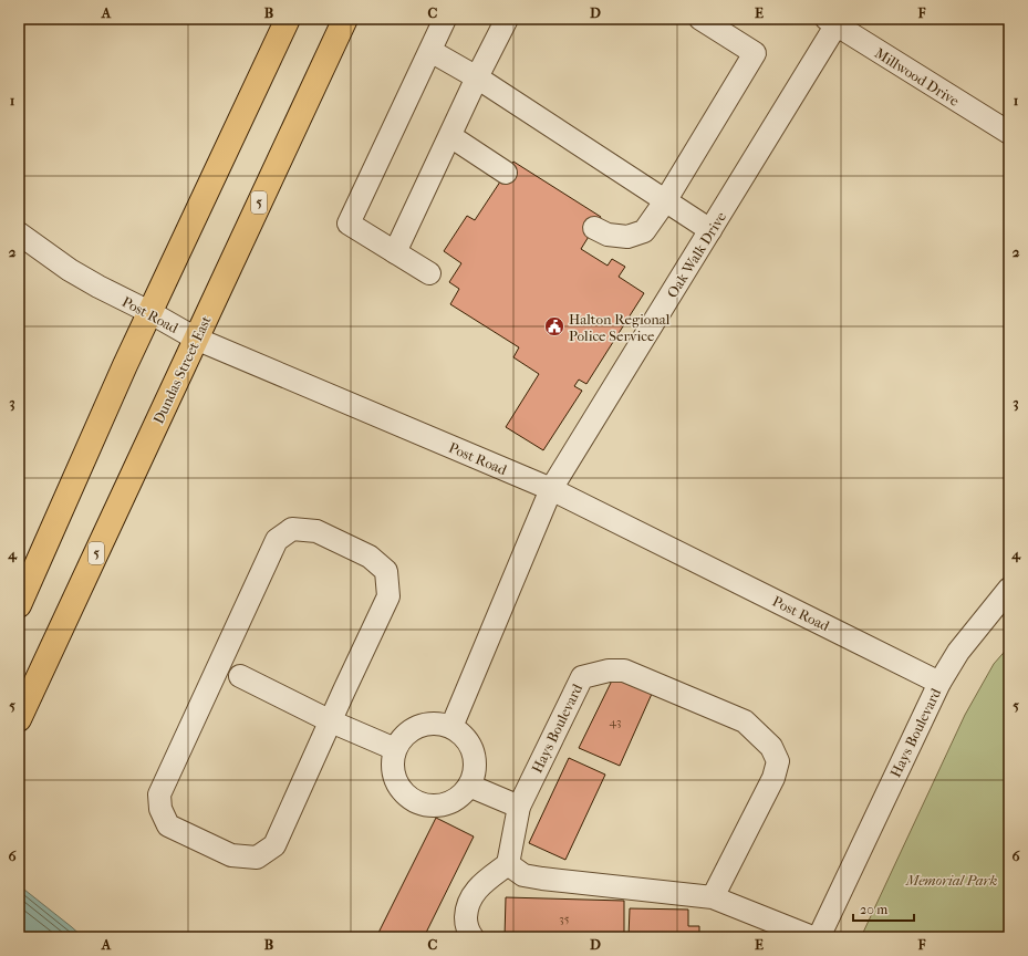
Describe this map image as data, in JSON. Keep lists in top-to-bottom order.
{
  "streets": {
    "main road": ["5", "Dundas Street East"],
    "street": [
      "Millwood Drive",
      "Oak Walk Drive",
      "Post Road",
      "Hays Boulevard"
    ]
  },
  "crossings": [
    ["Millwood Drive", "Oak Walk Drive"],
    ["Oak Walk Drive", "Post Road"],
    ["Post Road", "Dundas Street East"],
    ["Post Road", "Hays Boulevard"]
  ],
  "parks": ["Memorial Park"],
  "places": {
    "public building": ["Halton Regional Police Service"]
  },
  "house_numbers": ["43", "35"],
  "scale_bar": "20 m",
  "grid": {
    "columns": [
      "A",
      "B",
      "C",
      "D",
      "E",
      "F"
    ],
    "rows": [
      "1",
      "2",
      "3",
      "4",
      "5",
      "6"
    ]
  }
}
